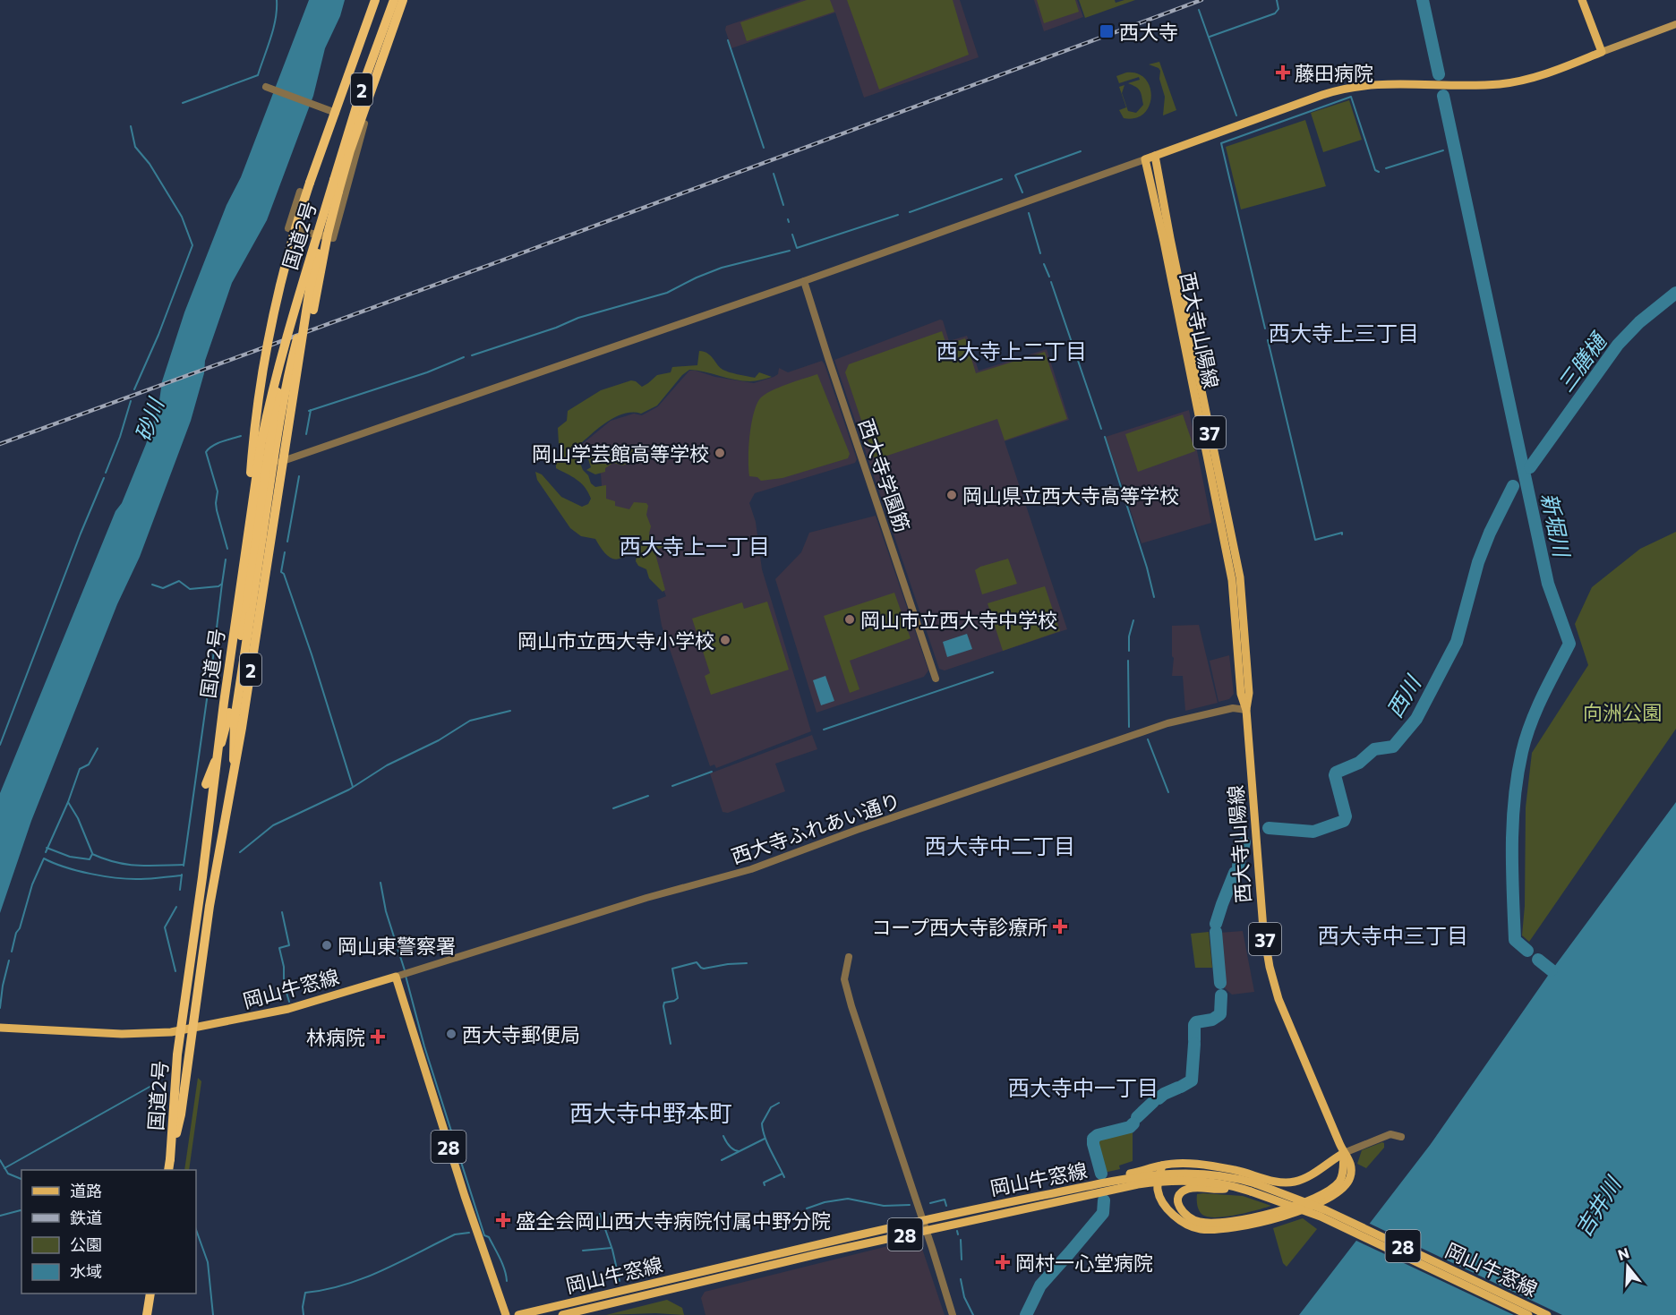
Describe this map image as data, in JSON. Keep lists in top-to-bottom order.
{
  "streets": {
    "highway": ["2", "国道2号"],
    "main road": [
      "西大寺山陽線",
      "37",
      "岡山牛窓線",
      "28"
    ],
    "street": ["西大寺学園筋", "西大寺ふれあい通り"]
  },
  "crossings": [
    ["西大寺山陽線", "西大寺ふれあい通り"],
    ["西大寺山陽線", "岡山牛窓線"],
    ["西大寺ふれあい通り", "岡山牛窓線"],
    ["西大寺ふれあい通り", "28"],
    ["岡山牛窓線", "28"]
  ],
  "districts": [
    "西大寺上三丁目",
    "西大寺上二丁目",
    "西大寺上一丁目",
    "西大寺中二丁目",
    "西大寺中三丁目",
    "西大寺中一丁目",
    "西大寺中野本町"
  ],
  "water": [
    "三膳樋",
    "砂川",
    "新堀川",
    "西川",
    "吉井川"
  ],
  "parks": ["向洲公園"],
  "places": {
    "transit": ["西大寺"],
    "health": [
      "藤田病院",
      "コープ西大寺診療所",
      "林病院",
      "盛全会岡山西大寺病院付属中野分院",
      "岡村一心堂病院"
    ],
    "other": [
      "岡山学芸館高等学校",
      "岡山県立西大寺高等学校",
      "岡山市立西大寺中学校",
      "岡山市立西大寺小学校",
      "岡山東警察署",
      "西大寺郵便局"
    ]
  },
  "legend": [
    "道路",
    "鉄道",
    "公園",
    "水域"
  ],
  "north": "top"
}
